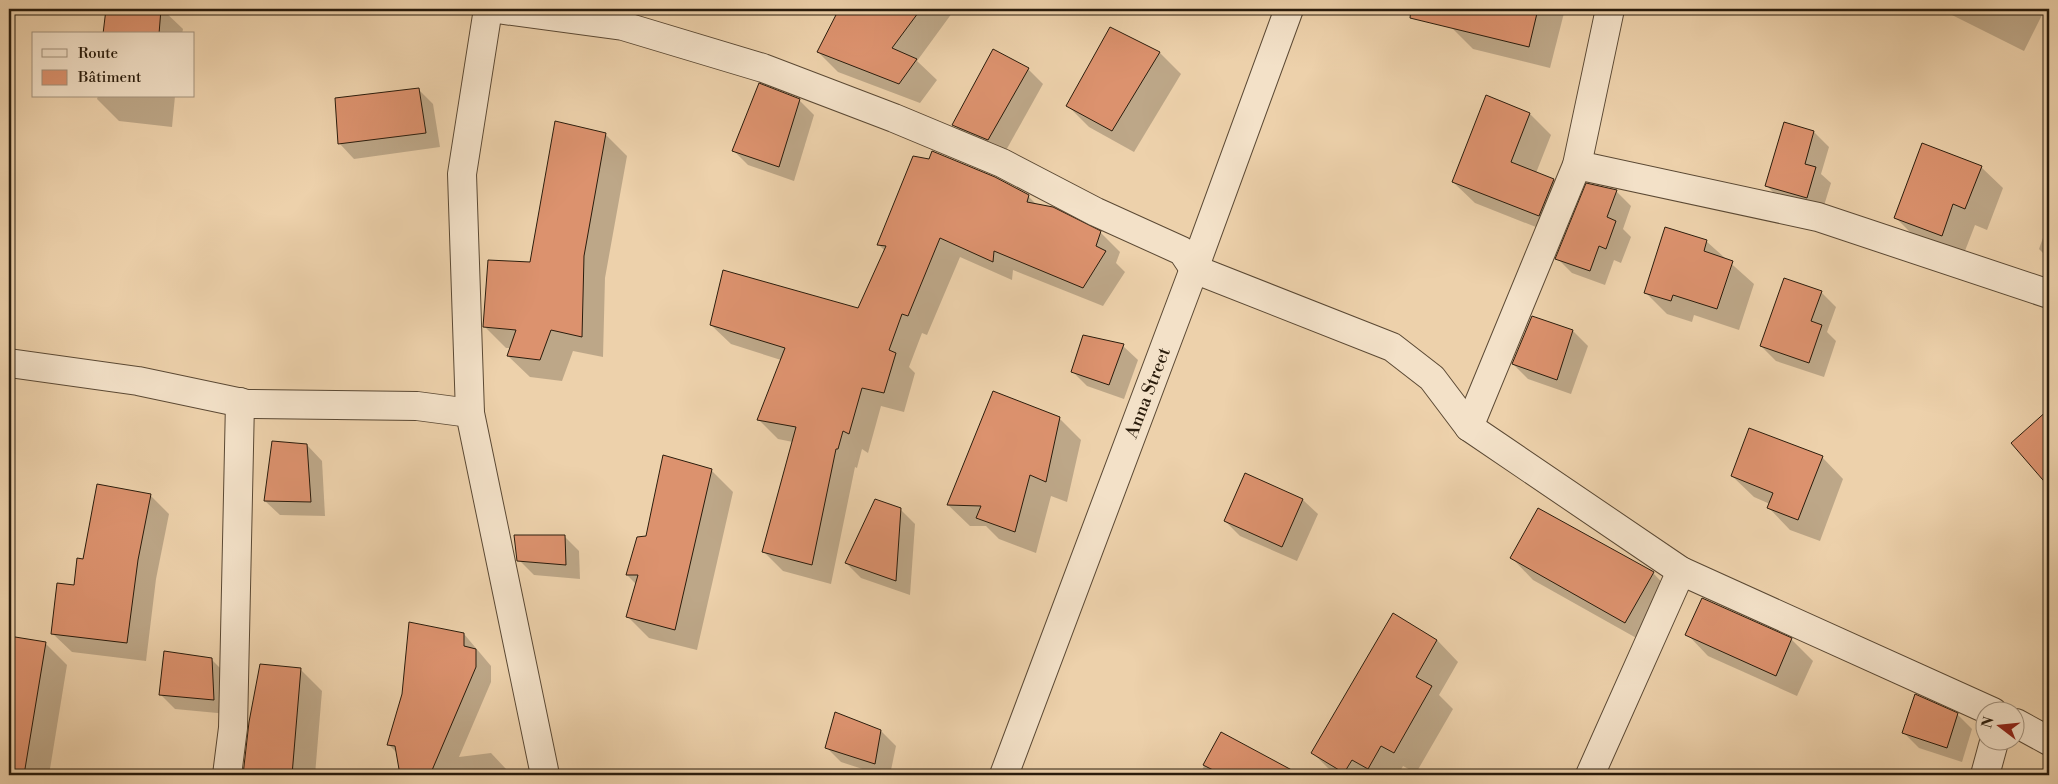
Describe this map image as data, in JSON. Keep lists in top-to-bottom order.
{
  "streets": {
    "street": ["Anna Street"]
  },
  "legend": ["Route", "Bâtiment"],
  "north": "left"
}
